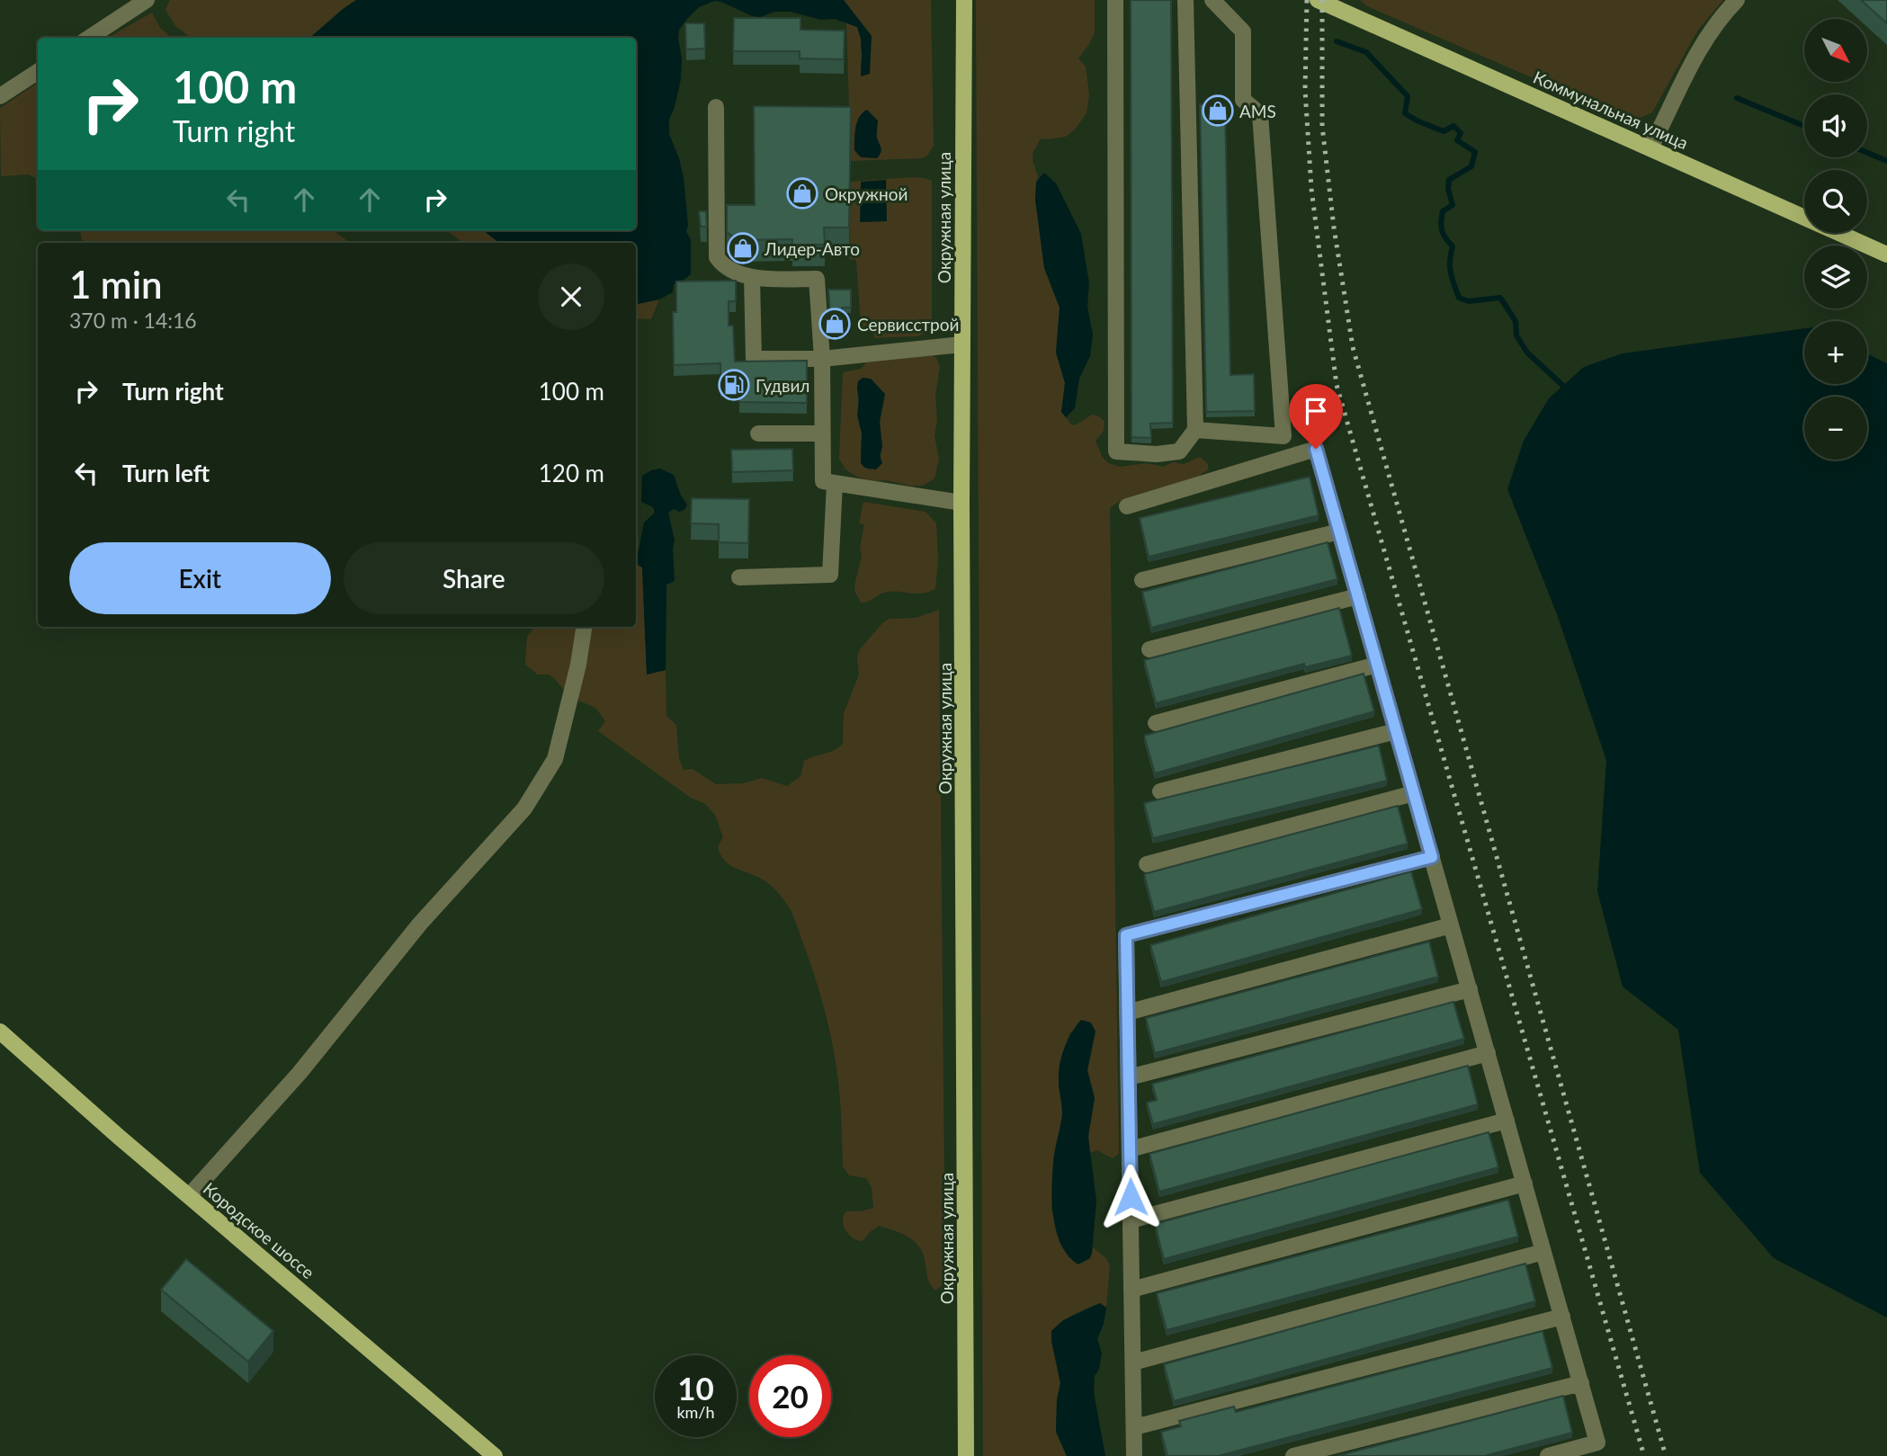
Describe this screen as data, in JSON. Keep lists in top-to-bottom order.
{
  "streets": {
    "main road": ["Коммунальная улица", "Окружная улица", "Кородское шоссе"]
  },
  "places": {
    "shop": [
      "AMS",
      "Окружной",
      "Лидер-Авто",
      "Сервисстрой"
    ],
    "fuel station": ["Гудвил"]
  },
  "north": "bottom right",
  "page": {
    "map_buttons": ["+", "−"],
    "turn": ["100 m", "Turn right"],
    "heading": ["1 min", "370 m · 14:16"],
    "list": [
      {
        "name": "Turn right",
        "value": "100 m"
      },
      {
        "name": "Turn left",
        "value": "120 m"
      }
    ],
    "buttons": ["Exit", "Share"],
    "speed": "10 km/h",
    "limit": "20"
  }
}
